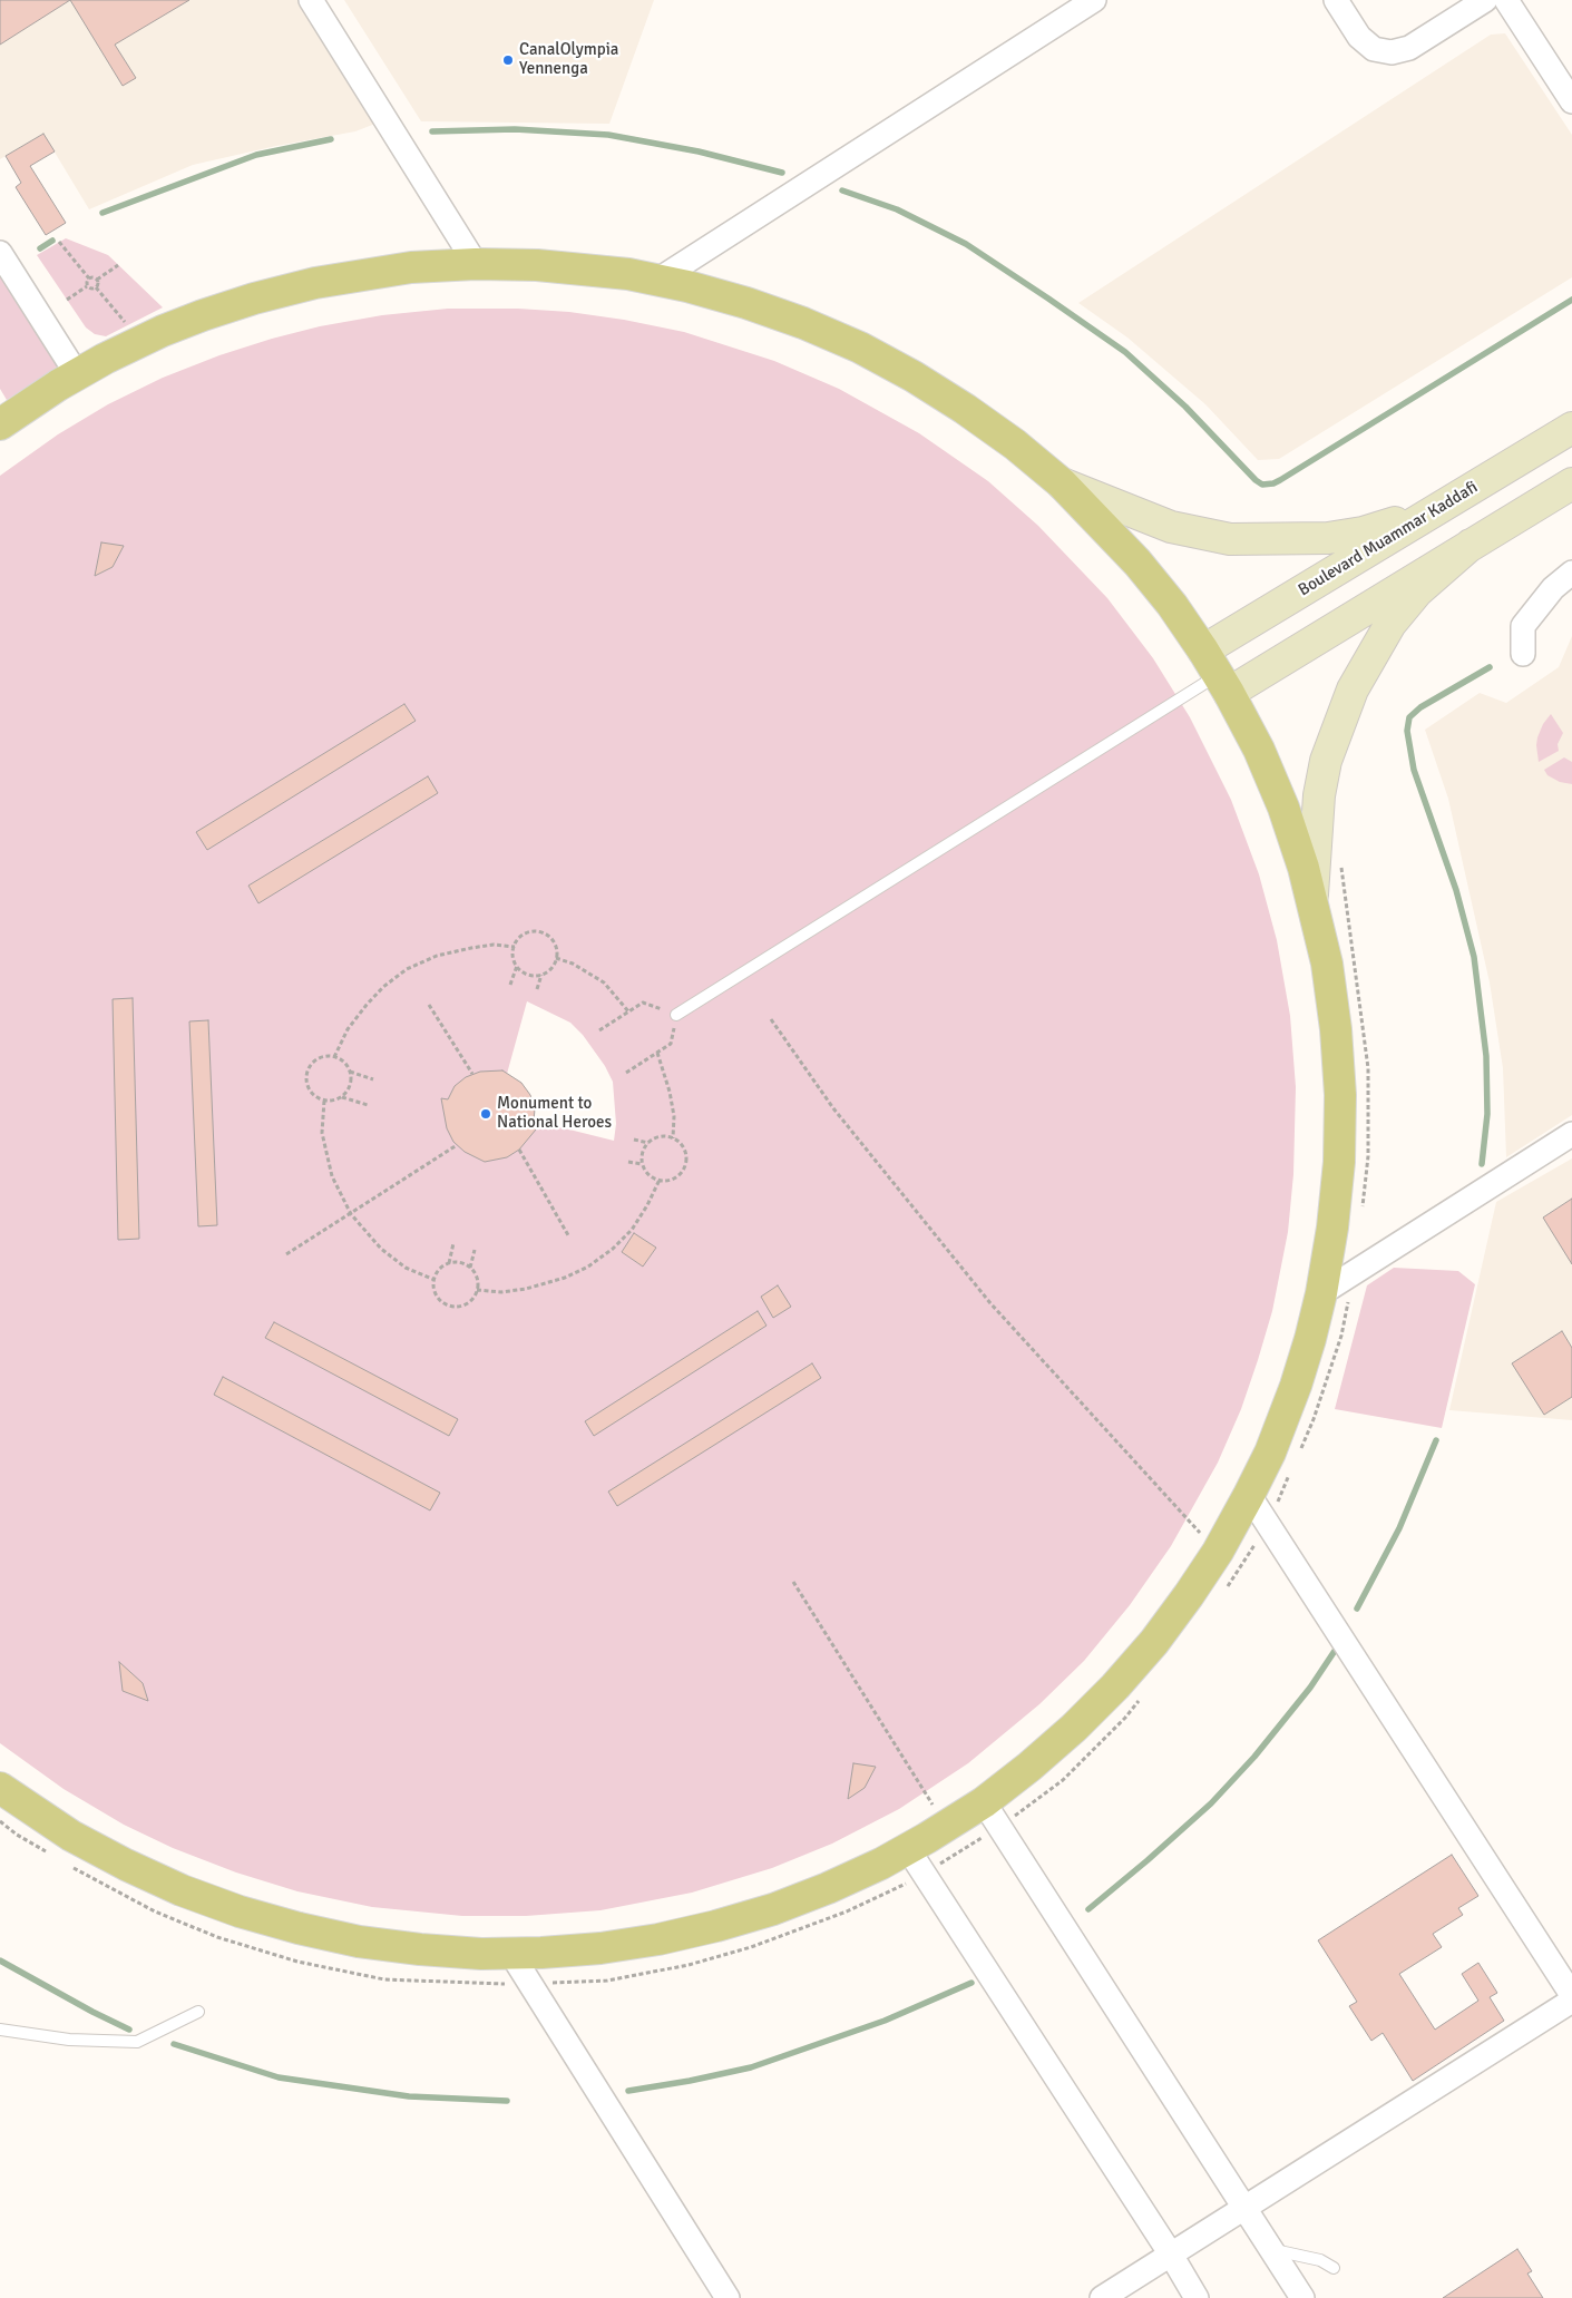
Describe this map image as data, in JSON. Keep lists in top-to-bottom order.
{
  "streets": {
    "main road": ["Boulevard Muammar Kaddafi"]
  },
  "places": ["CanalOlympia Yennenga", "Monument to National Heroes"]
}
